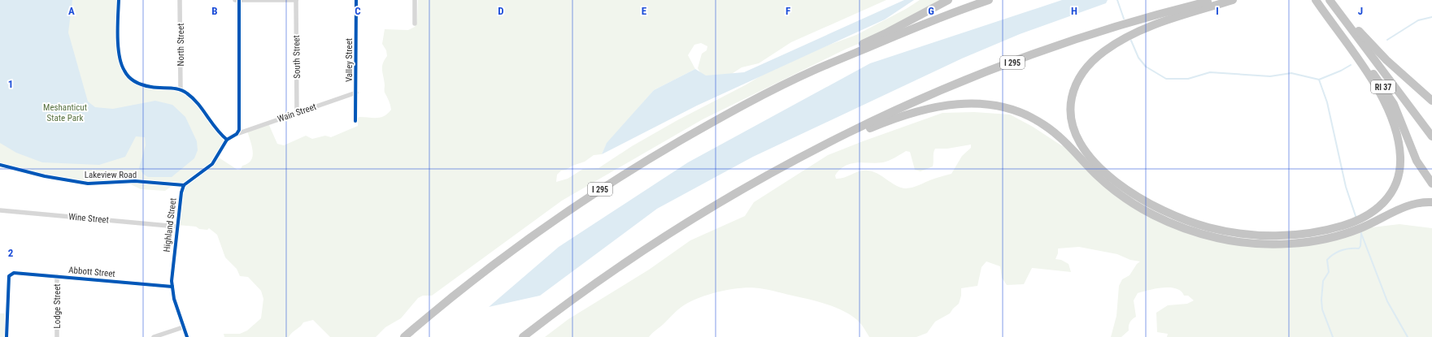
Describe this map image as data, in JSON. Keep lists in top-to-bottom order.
{
  "streets": {
    "highway": ["I 295", "RI 37"],
    "street": [
      "North Street",
      "South Street",
      "Valley Street",
      "Wain Street",
      "Lakeview Road",
      "Wine Street",
      "Highland Street",
      "Abbott Street",
      "Lodge Street"
    ]
  },
  "crossings": [
    ["South Street", "Wain Street"],
    ["Valley Street", "Wain Street"],
    ["Lakeview Road", "Highland Street"],
    ["Wine Street", "Highland Street"],
    ["Highland Street", "Abbott Street"],
    ["Abbott Street", "Lodge Street"]
  ],
  "parks": ["Meshanticut State Park"],
  "grid": {
    "columns": [
      "A",
      "B",
      "C",
      "D",
      "E",
      "F",
      "G",
      "H",
      "I",
      "J"
    ],
    "rows": ["1", "2"]
  }
}
